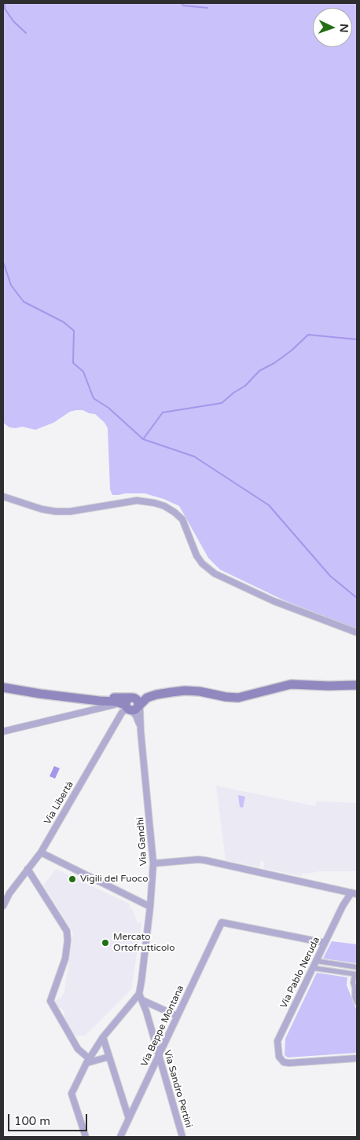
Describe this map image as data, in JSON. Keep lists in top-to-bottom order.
{
  "streets": {
    "street": [
      "Via Libertà",
      "Via Gandhi",
      "Via Pablo Neruda",
      "Via Beppe Montana",
      "Via Sandro Pertini"
    ]
  },
  "crossings": [
    ["Via Gandhi", "Via Sandro Pertini"],
    ["Via Pablo Neruda", "Via Beppe Montana"],
    ["Via Beppe Montana", "Via Sandro Pertini"]
  ],
  "places": ["Vigili del Fuoco", "Mercato Ortofrutticolo"],
  "scale_bar": "100 m",
  "north": "right"
}
